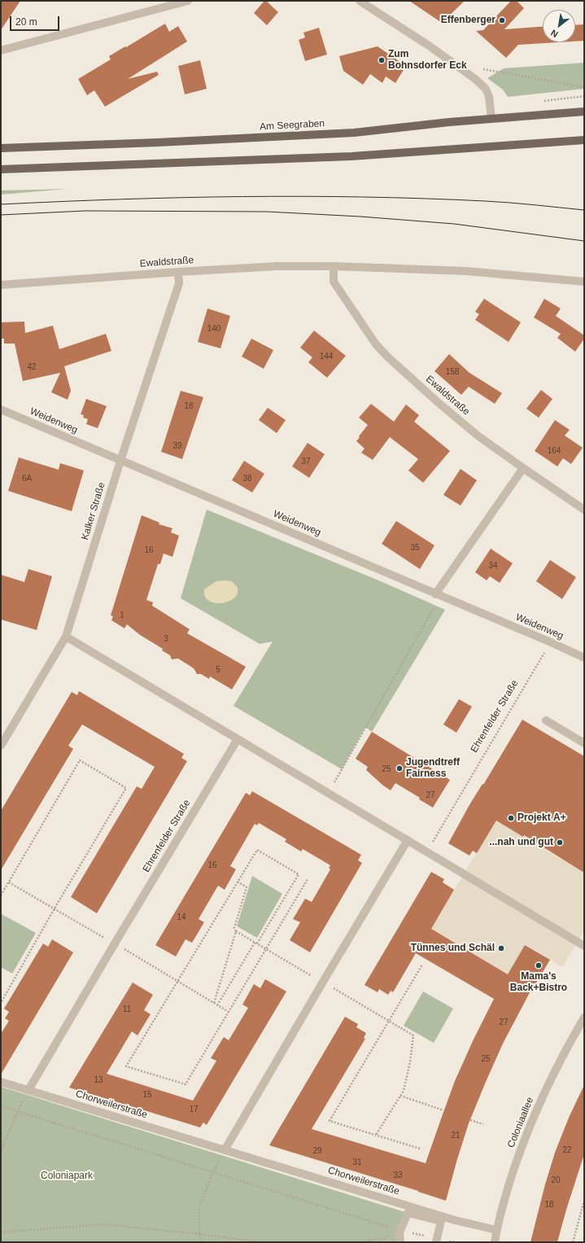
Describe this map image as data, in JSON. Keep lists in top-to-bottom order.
{
  "streets": {
    "main road": ["Am Seegraben"],
    "street": [
      "Ewaldstraße",
      "Weidenweg",
      "Kalker Straße",
      "Ehrenfelder Straße",
      "Chorweilerstraße",
      "Coloniaallee"
    ]
  },
  "crossings": [
    ["Ewaldstraße", "Kalker Straße"],
    ["Weidenweg", "Kalker Straße"],
    ["Weidenweg", "Ehrenfelder Straße"],
    ["Chorweilerstraße", "Coloniaallee"]
  ],
  "parks": ["Coloniapark"],
  "places": [
    "Effenberger",
    "Zum Bohnsdorfer Eck",
    "Jugendtreff Fairness",
    "Projekt A+",
    "...nah und gut",
    "Tünnes und Schäl",
    "Mama's Back+Bistro"
  ],
  "house_numbers": [
    "140",
    "144",
    "42",
    "158",
    "18",
    "39",
    "164",
    "37",
    "6A",
    "38",
    "35",
    "16",
    "34",
    "1",
    "3",
    "5",
    "25",
    "27",
    "16",
    "14",
    "11",
    "27",
    "25",
    "13",
    "15",
    "17",
    "21",
    "22",
    "29",
    "31",
    "33",
    "20",
    "18"
  ],
  "scale_bar": "20 m",
  "north": "bottom left"
}
